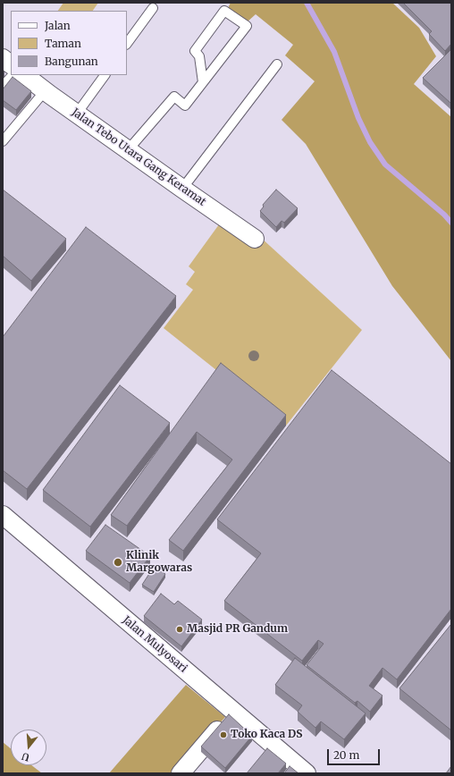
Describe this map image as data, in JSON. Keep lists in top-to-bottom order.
{
  "streets": {
    "street": ["Jalan Tebo Utara Gang Keramat", "Jalan Mulyosari"]
  },
  "places": ["Klinik Margowaras", "Masjid PR Gandum", "Toko Kaca DS"],
  "legend": ["Jalan", "Taman", "Bangunan"],
  "scale_bar": "20 m",
  "north": "bottom"
}
